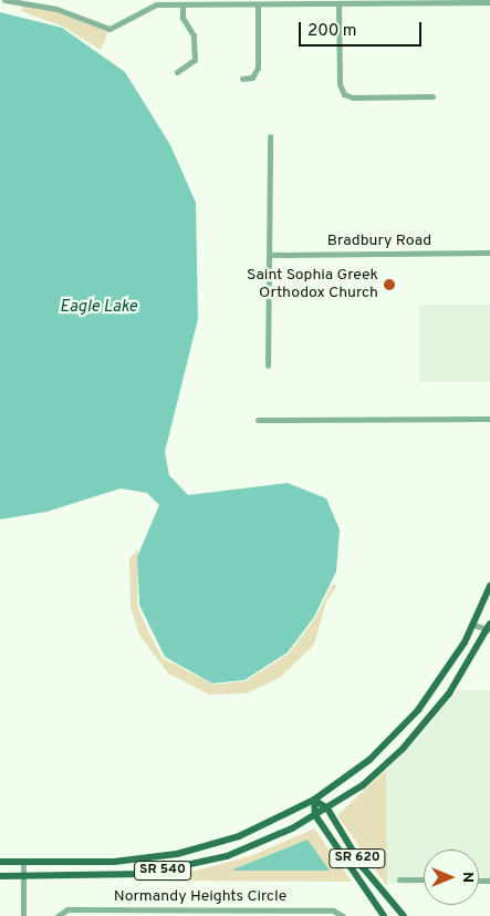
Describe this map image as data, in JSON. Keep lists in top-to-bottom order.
{
  "streets": {
    "main road": ["SR 620", "SR 540"],
    "street": ["Bradbury Road", "Normandy Heights Circle"]
  },
  "crossings": [
    ["SR 620", "SR 540"]
  ],
  "water": ["Eagle Lake"],
  "places": ["Saint Sophia Greek Orthodox Church"],
  "scale_bar": "200 m",
  "north": "right"
}
